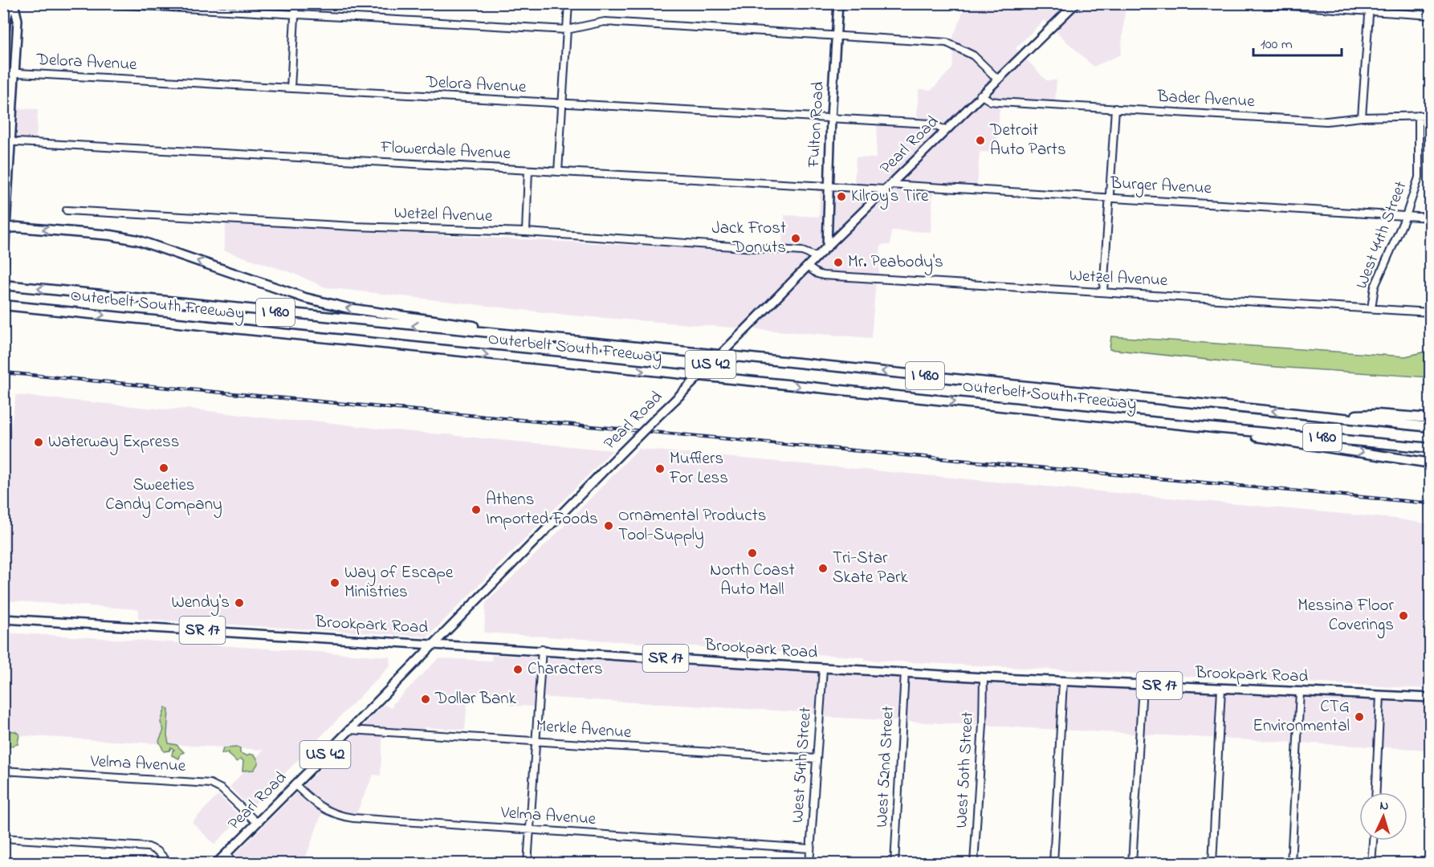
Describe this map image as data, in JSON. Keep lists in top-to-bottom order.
{
  "streets": {
    "highway": ["Outerbelt South Freeway", "I 480"],
    "main road": [
      "Fulton Road",
      "Pearl Road",
      "US 42",
      "Brookpark Road",
      "SR 17"
    ],
    "street": [
      "Delora Avenue",
      "Bader Avenue",
      "Flowerdale Avenue",
      "Burger Avenue",
      "Wetzel Avenue",
      "West 44th Street",
      "Merkle Avenue",
      "Velma Avenue",
      "West 54th Street",
      "West 52nd Street",
      "West 50th Street"
    ]
  },
  "crossings": [
    ["Delora Avenue", "Fulton Road"],
    ["Delora Avenue", "Pearl Road"],
    ["Bader Avenue", "Pearl Road"],
    ["Bader Avenue", "West 44th Street"],
    ["Fulton Road", "Pearl Road"],
    ["Fulton Road", "Flowerdale Avenue"],
    ["Pearl Road", "Flowerdale Avenue"],
    ["Pearl Road", "Burger Avenue"],
    ["Pearl Road", "Wetzel Avenue"],
    ["Pearl Road", "Brookpark Road"],
    ["Pearl Road", "Merkle Avenue"],
    ["Pearl Road", "Velma Avenue"],
    ["Flowerdale Avenue", "Burger Avenue"],
    ["Burger Avenue", "West 44th Street"],
    ["Wetzel Avenue", "West 44th Street"],
    ["Brookpark Road", "West 54th Street"],
    ["Brookpark Road", "West 52nd Street"],
    ["Brookpark Road", "West 50th Street"],
    ["Merkle Avenue", "West 54th Street"],
    ["Velma Avenue", "West 54th Street"]
  ],
  "places": [
    "Detroit Auto Parts",
    "Kilroy's Tire",
    "Jack Frost Donuts",
    "Mr. Peabody's",
    "Waterway Express",
    "Sweeties Candy Company",
    "Mufflers For Less",
    "Athens Imported Foods",
    "Ornamental Products Tool-Supply",
    "North Coast Auto Mall",
    "Tri-Star Skate Park",
    "Way of Escape Ministries",
    "Wendy's",
    "Messina Floor Coverings",
    "Characters",
    "Dollar Bank",
    "CTG Environmental"
  ],
  "scale_bar": "100 m",
  "north": "top"
}
